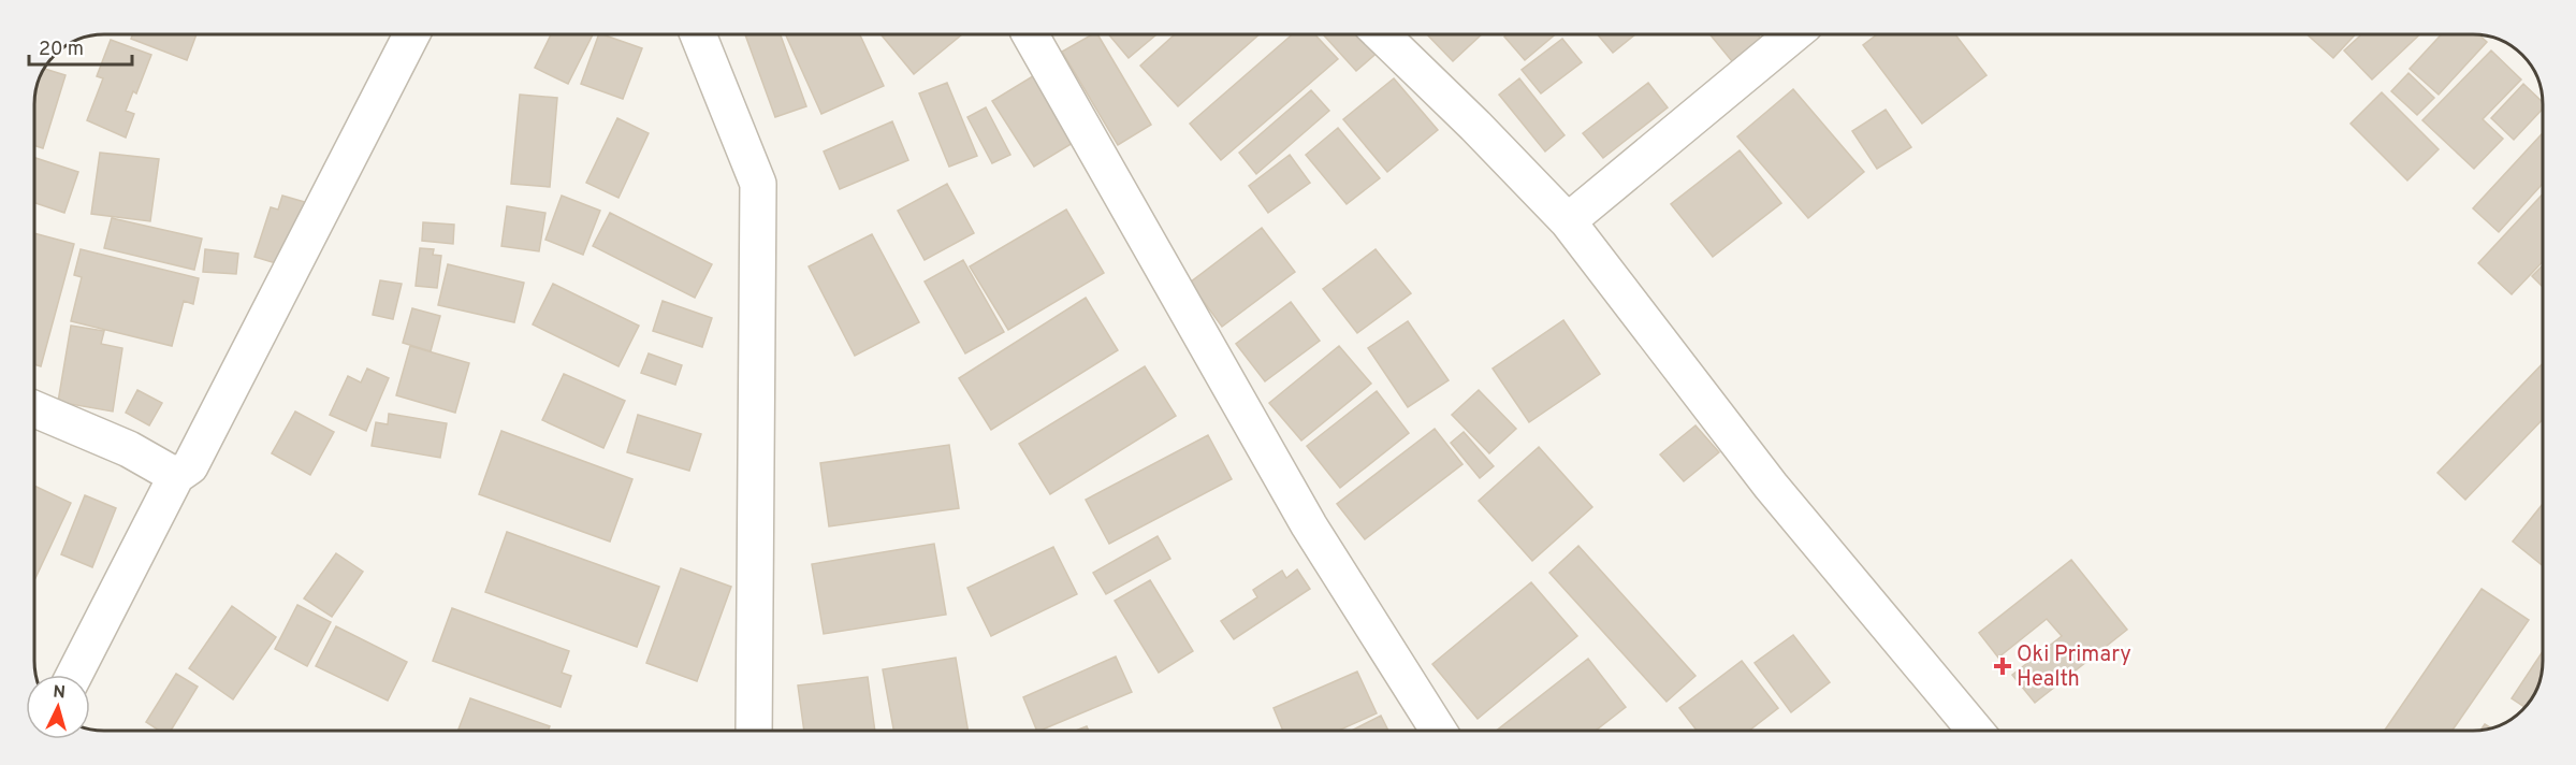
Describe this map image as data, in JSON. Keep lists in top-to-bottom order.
{
  "places": {
    "health": ["Oki Primary Health"]
  },
  "scale_bar": "20 m",
  "north": "top"
}
